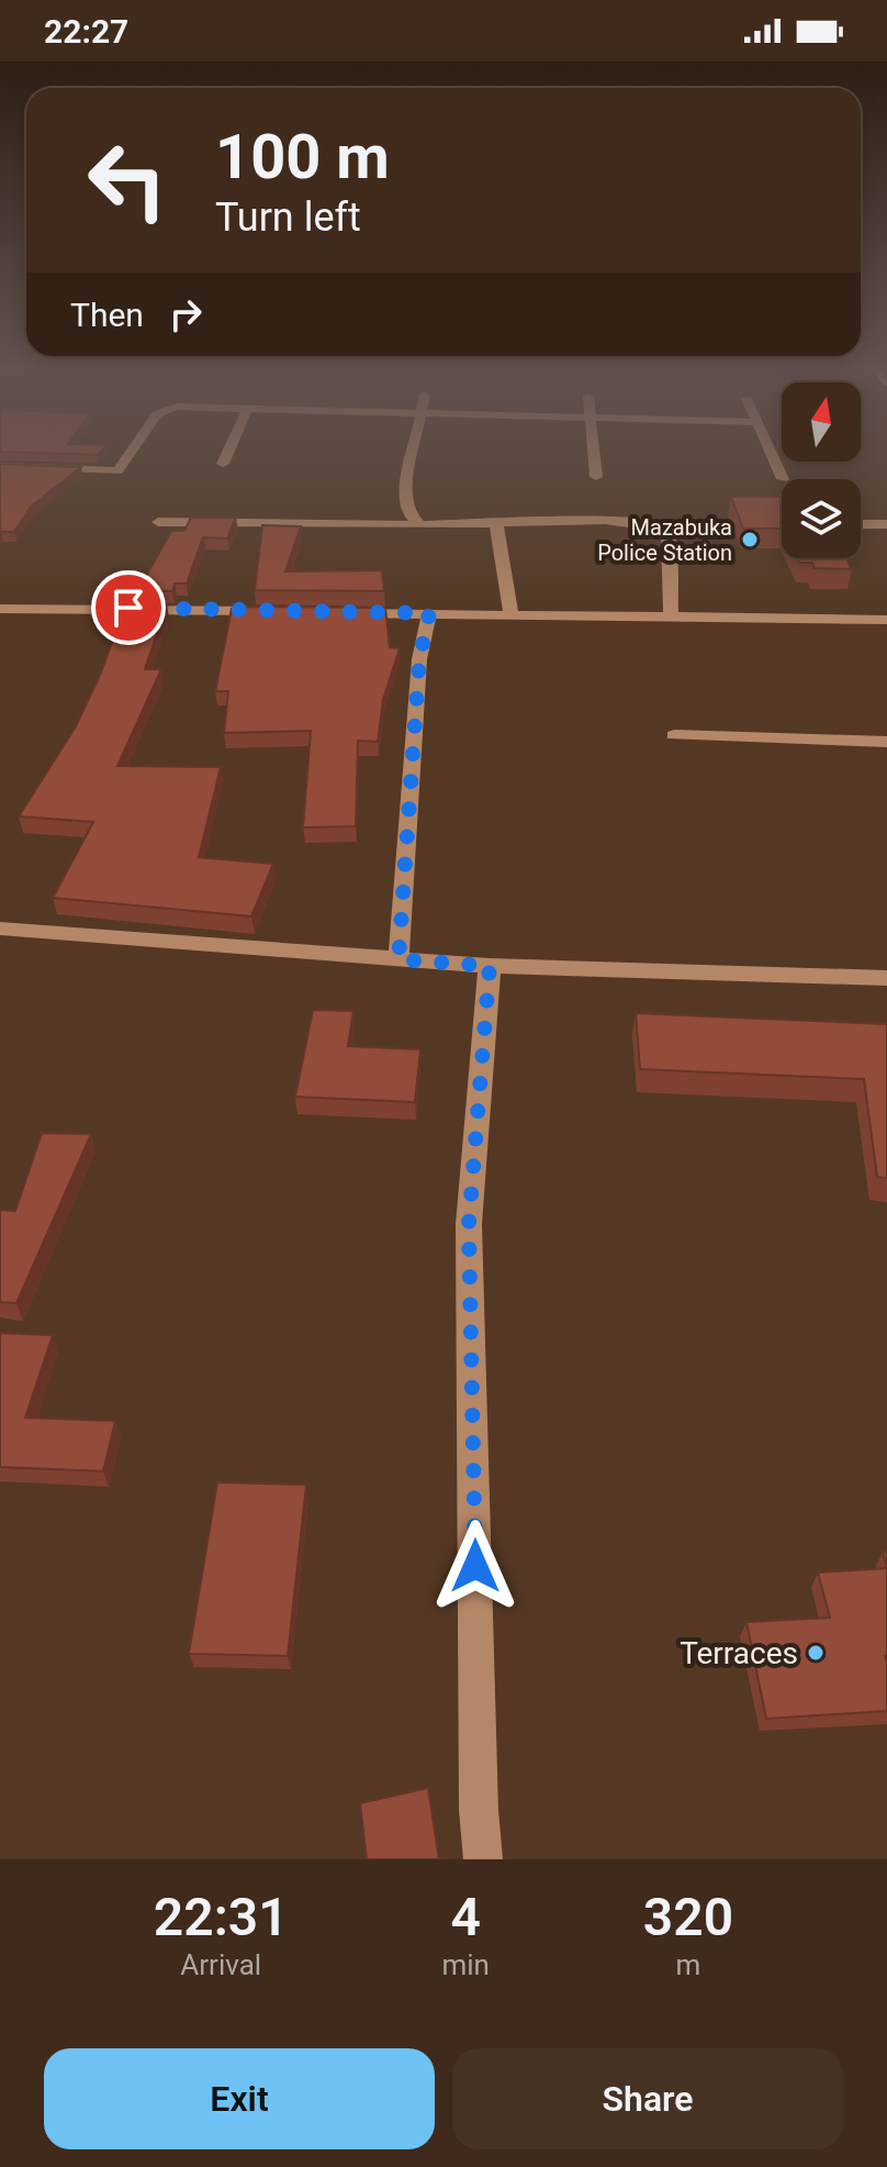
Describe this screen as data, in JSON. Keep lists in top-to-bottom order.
{
  "places": ["Mazabuka Police Station", "Terraces"],
  "north": "top",
  "page": {
    "status": "22:27",
    "turn": ["100 m", "Turn left"],
    "then": "Then",
    "eta": [
      "22:31",
      "Arrival",
      "4",
      "min",
      "320",
      "m"
    ],
    "buttons": ["Exit", "Share"]
  }
}
